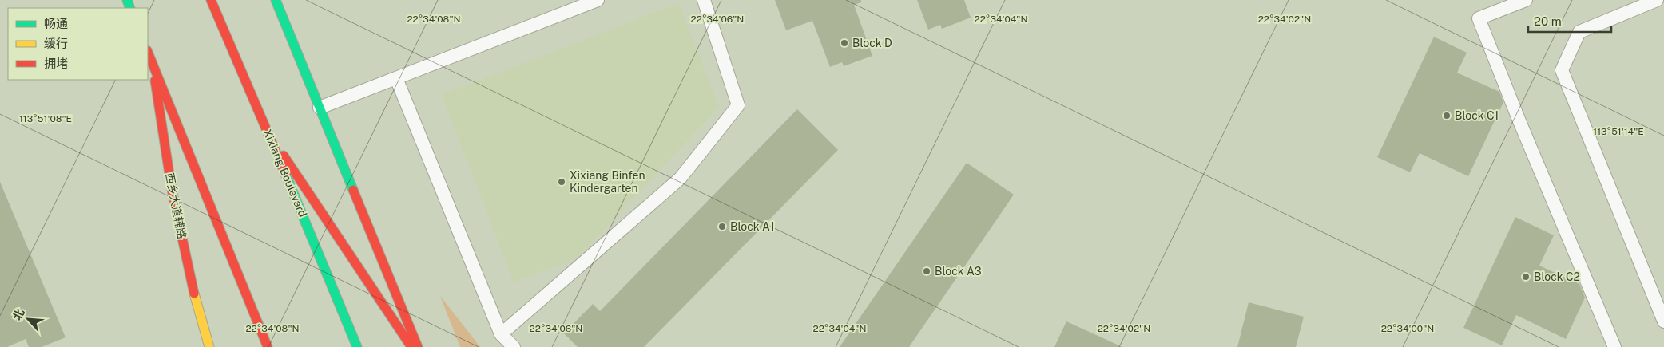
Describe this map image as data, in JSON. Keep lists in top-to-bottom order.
{
  "streets": {
    "main road": ["Xixiang Boulevard", "西乡大道辅路"]
  },
  "places": [
    "Block D",
    "Block C1",
    "Xixiang Binfen Kindergarten",
    "Block A1",
    "Block A3",
    "Block C2"
  ],
  "legend": ["畅通", "缓行", "拥堵"],
  "scale_bar": "20 m",
  "north": "top left",
  "coordinates": [
    "22°34'08\"N",
    "22°34'06\"N",
    "22°34'04\"N",
    "22°34'02\"N",
    "113°51'08\"E",
    "113°51'14\"E",
    "22°34'00\"N"
  ]
}
